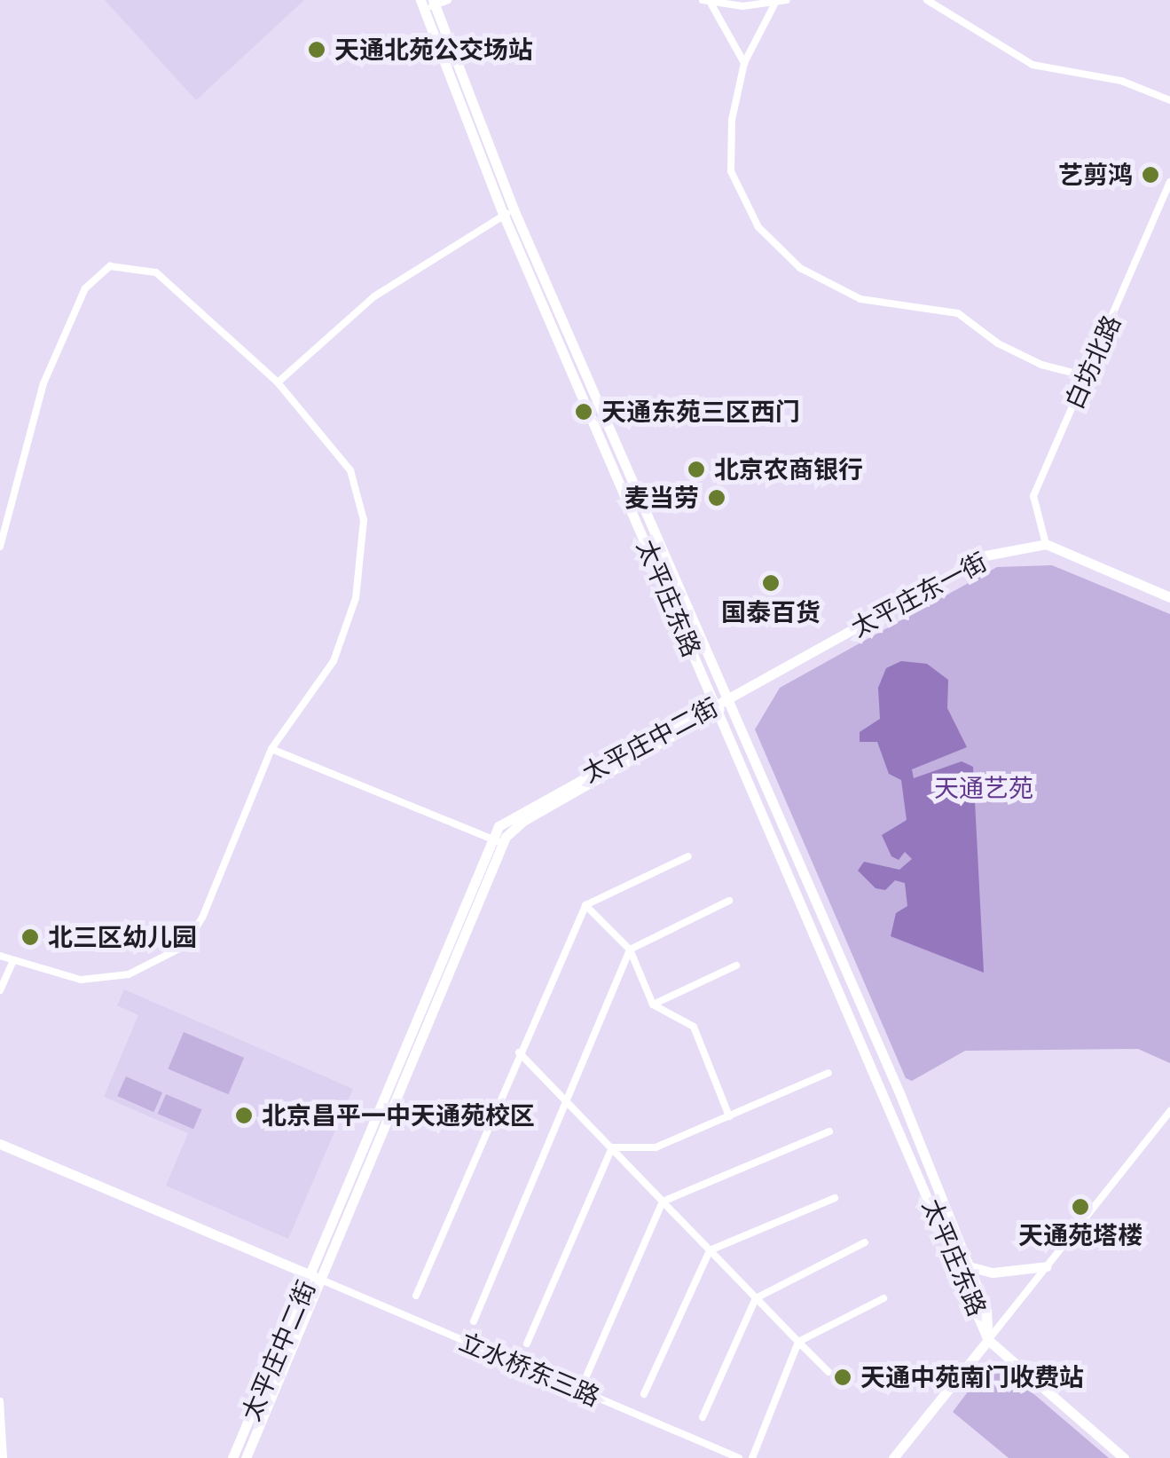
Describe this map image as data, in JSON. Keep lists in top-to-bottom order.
{
  "streets": {
    "main road": ["太平庄东一街", "太平庄东路", "太平庄中二街"],
    "street": ["白坊北路", "立水桥东三路"]
  },
  "crossings": [
    ["白坊北路", "太平庄东一街"],
    ["太平庄东一街", "太平庄东路"],
    ["太平庄东一街", "太平庄中二街"],
    ["太平庄东路", "太平庄中二街"],
    ["太平庄中二街", "立水桥东三路"]
  ],
  "parks": ["天通艺苑"],
  "places": [
    "天通北苑公交场站",
    "艺剪鸿",
    "天通东苑三区西门",
    "北京农商银行",
    "麦当劳",
    "国泰百货",
    "北三区幼儿园",
    "北京昌平一中天通苑校区",
    "天通苑塔楼",
    "天通中苑南门收费站"
  ]
}
